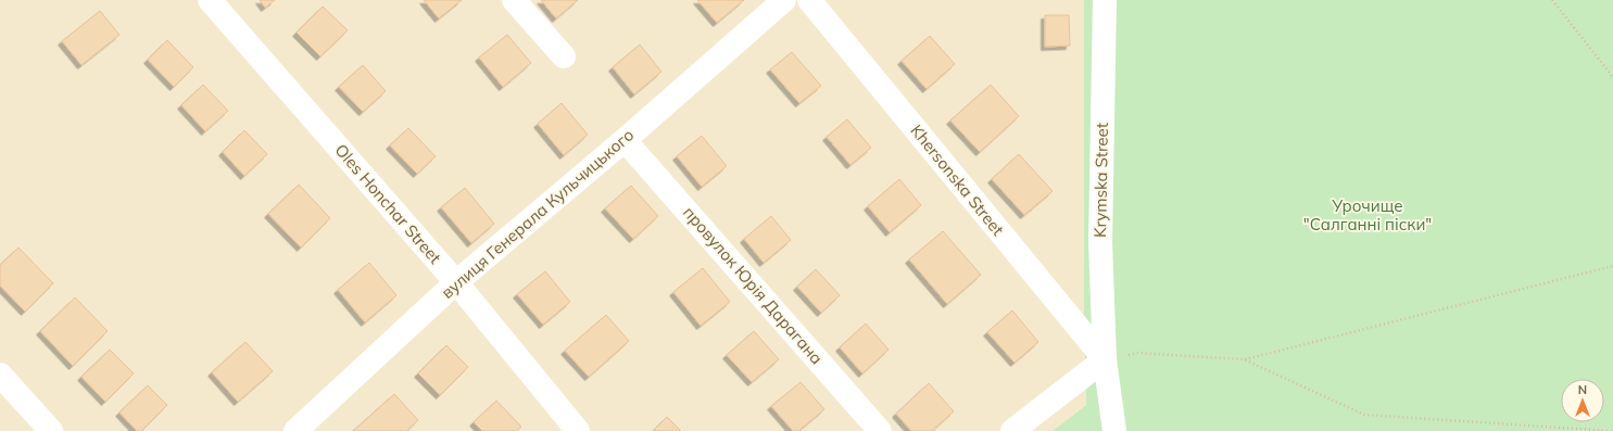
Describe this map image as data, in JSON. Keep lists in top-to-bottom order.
{
  "streets": {
    "street": [
      "Khersonska Street",
      "Krymska Street",
      "Oles Honchar Street",
      "вулиця Генерала Кульчицького",
      "провулок Юрія Дарагана"
    ]
  },
  "crossings": [
    ["Khersonska Street", "Krymska Street"],
    ["Oles Honchar Street", "вулиця Генерала Кульчицького"],
    ["вулиця Генерала Кульчицького", "провулок Юрія Дарагана"]
  ],
  "parks": ["Урочище \"Салганні піски\""],
  "north": "top"
}
